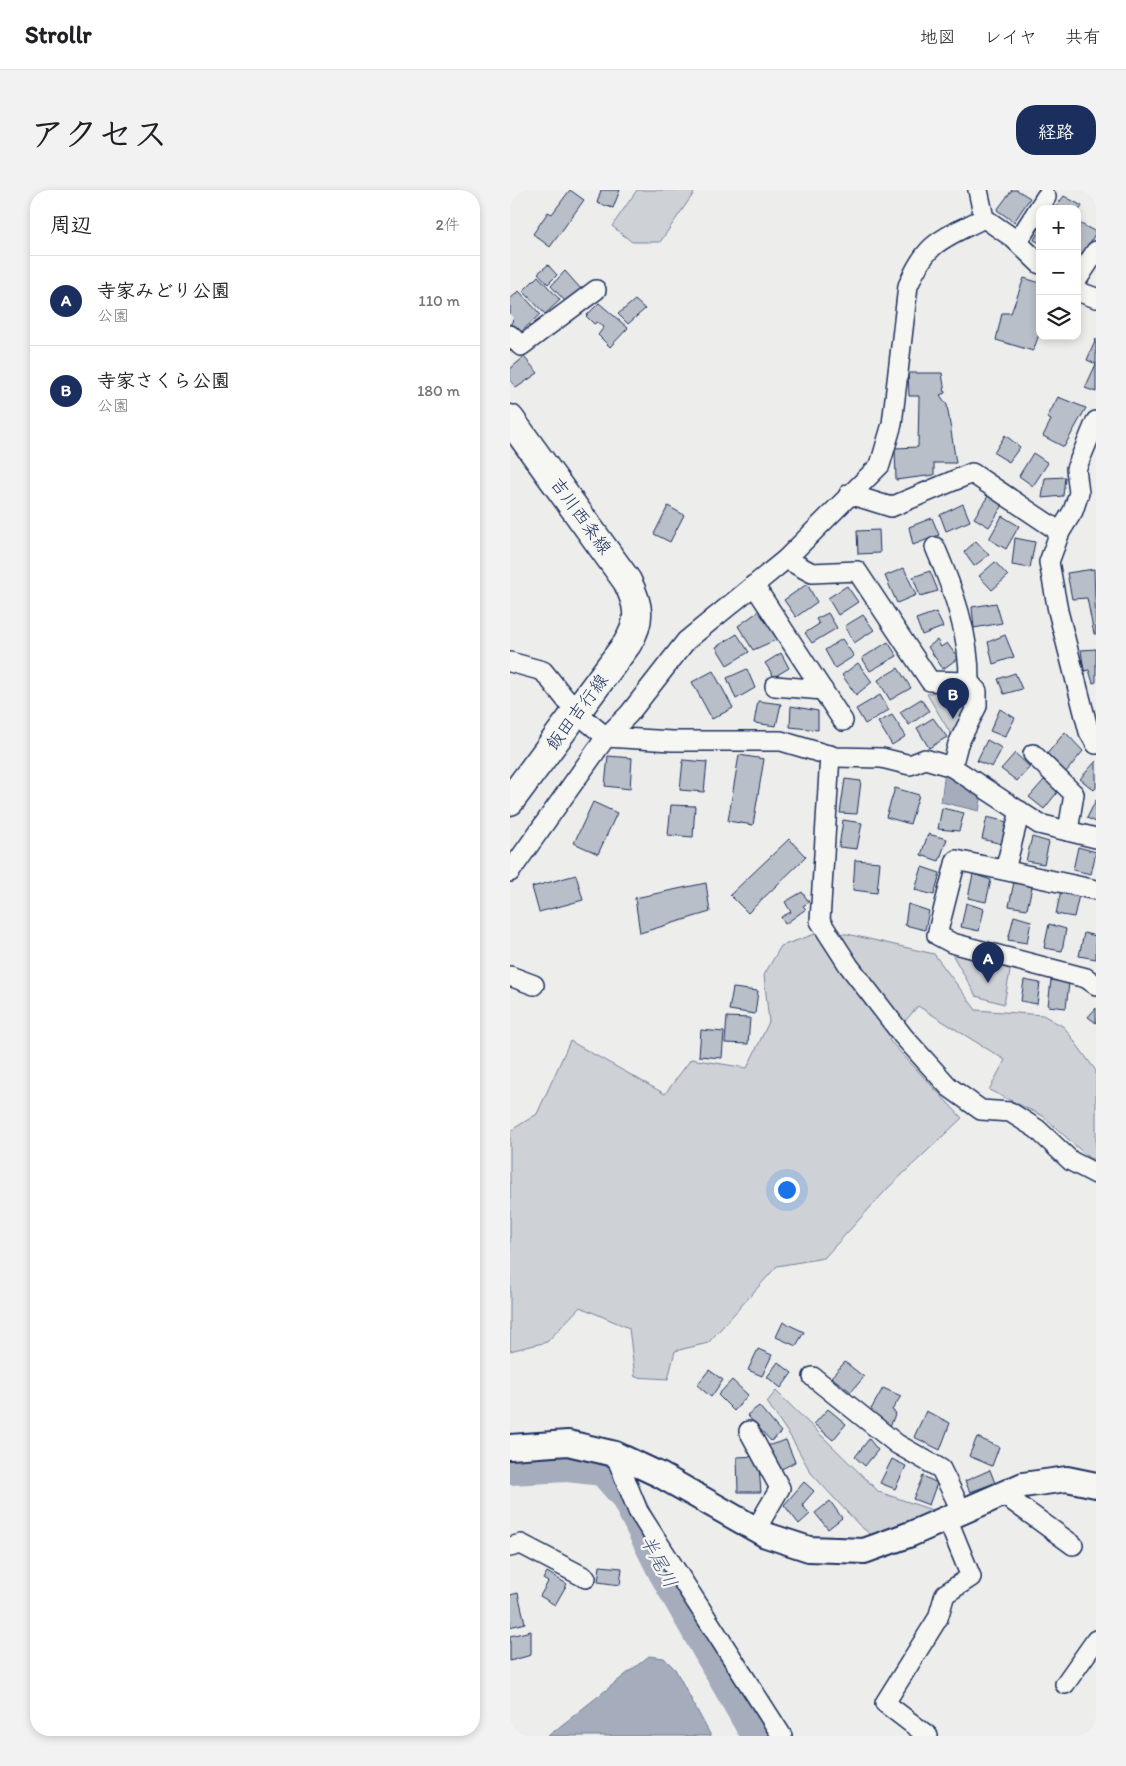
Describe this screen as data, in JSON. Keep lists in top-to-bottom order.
{
  "streets": {
    "main road": ["吉川西条線", "飯田吉行線"]
  },
  "crossings": [
    ["吉川西条線", "飯田吉行線"]
  ],
  "water": ["半尾川"],
  "page": {
    "header": "Strollr",
    "nav": ["地図", "レイヤ", "共有"],
    "title": "アクセス",
    "buttons": "経路",
    "heading": ["周辺", "2件"],
    "map_buttons": ["+", "−"],
    "list": [
      {
        "mark": "A",
        "name": "寺家みどり公園",
        "note": "公園",
        "value": "110 m"
      },
      {
        "mark": "B",
        "name": "寺家さくら公園",
        "note": "公園",
        "value": "180 m"
      }
    ],
    "pins": ["B", "A"]
  }
}
